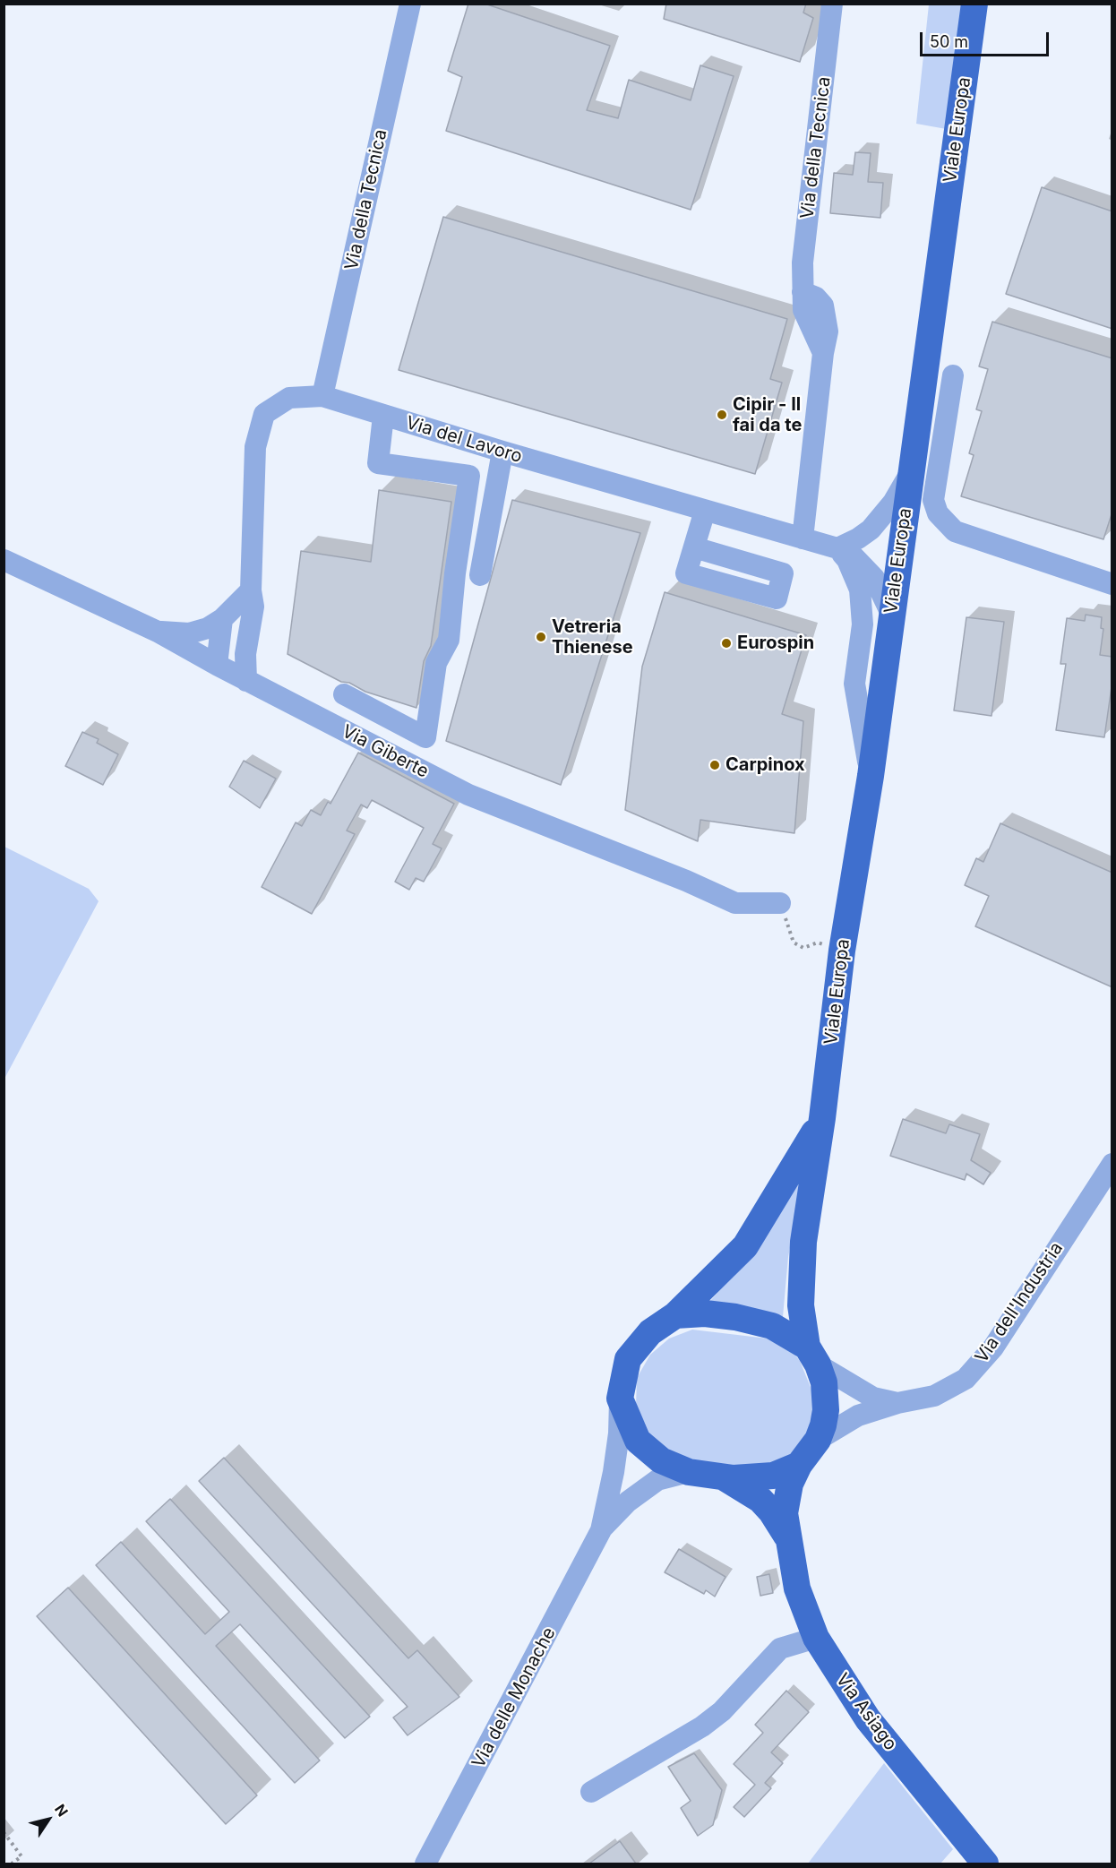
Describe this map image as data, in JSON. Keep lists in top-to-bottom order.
{
  "streets": {
    "main road": ["Viale Europa", "Via Asiago"],
    "street": [
      "Via della Tecnica",
      "Via del Lavoro",
      "Via Giberte",
      "Via dell'Industria",
      "Via delle Monache"
    ]
  },
  "crossings": [
    ["Viale Europa", "Via del Lavoro"],
    ["Viale Europa", "Via dell'Industria"],
    ["Via della Tecnica", "Via del Lavoro"],
    ["Via del Lavoro", "Via Giberte"]
  ],
  "places": [
    "Cipir - Il fai da te",
    "Vetreria Thienese",
    "Eurospin",
    "Carpinox"
  ],
  "scale_bar": "50 m",
  "north": "top right"
}
